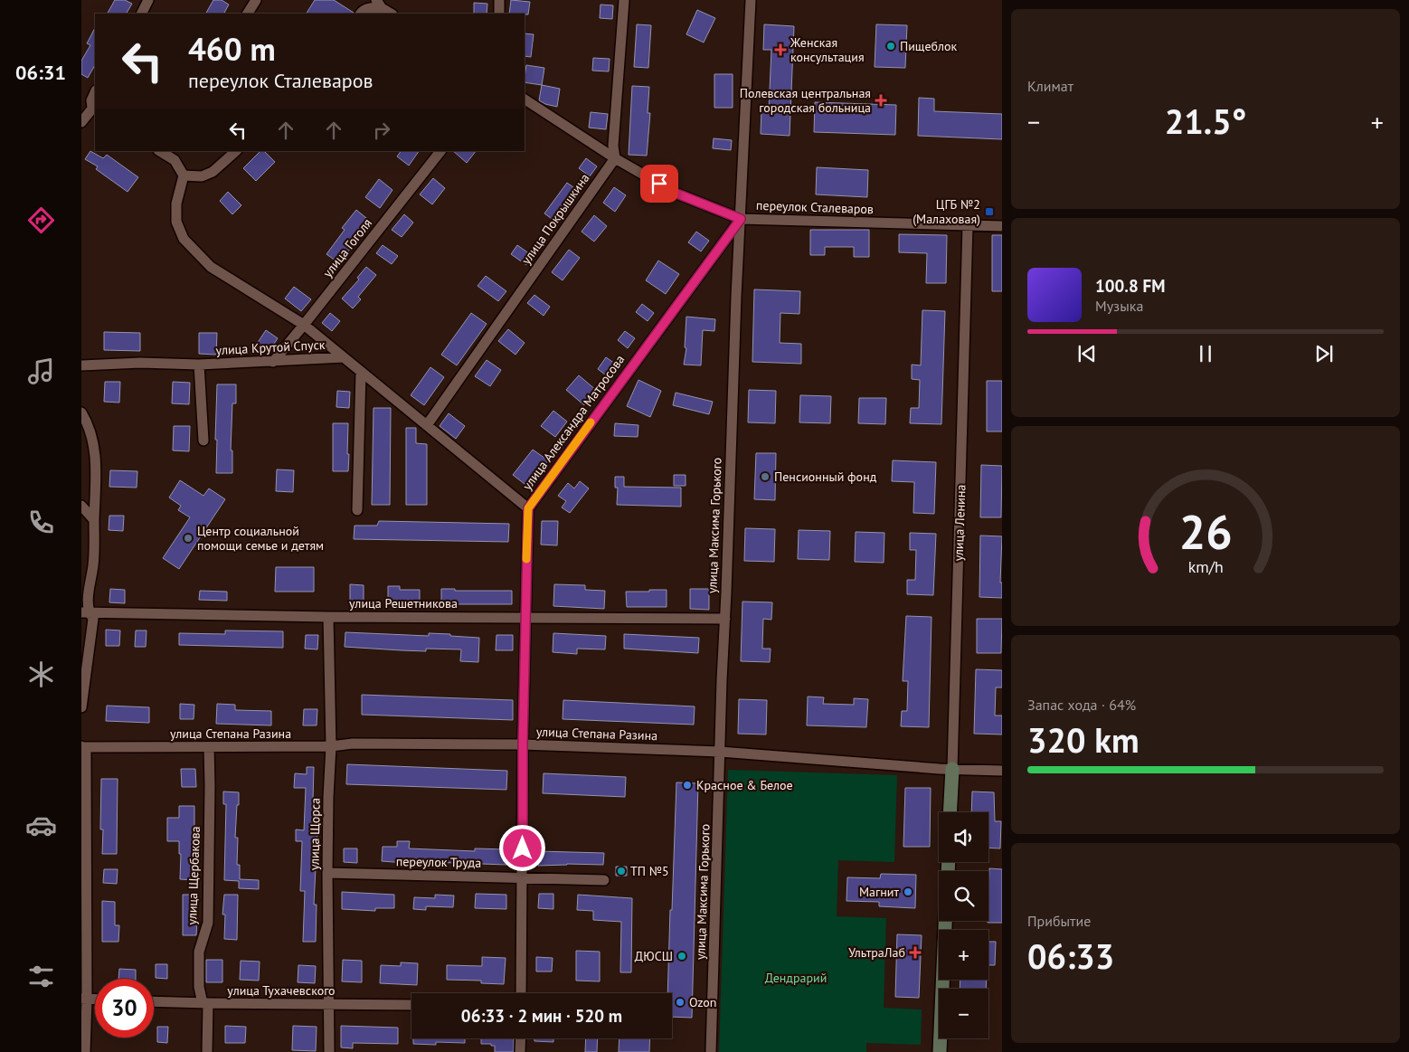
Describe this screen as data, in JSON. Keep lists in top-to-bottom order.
{
  "streets": {
    "street": [
      "переулок Сталеваров",
      "улица Покрышкина",
      "улица Гоголя",
      "улица Крутой Спуск",
      "улица Александра Матросова",
      "улица Ленина",
      "улица Максима Горького",
      "улица Решетникова",
      "улица Степана Разина",
      "улица Щорса",
      "переулок Труда",
      "улица Щербакова",
      "улица Тухачевского"
    ]
  },
  "crossings": [
    ["переулок Сталеваров", "улица Покрышкина"],
    ["переулок Сталеваров", "улица Александра Матросова"],
    ["переулок Сталеваров", "улица Ленина"],
    ["переулок Сталеваров", "улица Максима Горького"],
    ["улица Гоголя", "улица Крутой Спуск"],
    ["улица Александра Матросова", "улица Максима Горького"],
    ["улица Александра Матросова", "улица Решетникова"],
    ["улица Александра Матросова", "улица Степана Разина"],
    ["улица Александра Матросова", "переулок Труда"],
    ["улица Ленина", "улица Степана Разина"],
    ["улица Максима Горького", "улица Решетникова"],
    ["улица Максима Горького", "улица Степана Разина"],
    ["улица Решетникова", "улица Щорса"],
    ["улица Степана Разина", "улица Щорса"],
    ["улица Степана Разина", "улица Щербакова"],
    ["улица Щорса", "переулок Труда"],
    ["улица Щорса", "улица Тухачевского"],
    ["улица Щербакова", "улица Тухачевского"]
  ],
  "parks": ["Дендрарий"],
  "places": {
    "other": [
      "Пищеблок",
      "Пенсионный фонд",
      "Центр социальной помощи семье и детям",
      "Красное & Белое",
      "ТП №5",
      "Магнит",
      "ДЮСШ",
      "Ozon"
    ],
    "health": ["Женская консультация", "Полевская центральная городская больница", "УльтраЛаб"],
    "transit": ["ЦГБ №2 (Малаховая)"]
  },
  "page": {
    "tabs": "06:31",
    "tile": [
      "Климат",
      ["Запас хода · 64%", "320 km"],
      ["Прибытие", "06:33"]
    ],
    "turn": ["460 m", "переулок Сталеваров"],
    "heat": ["−", "21.5°", "+"],
    "song": ["100.8 FM", "Музыка"],
    "map_buttons": ["+", "−"],
    "limit": "30",
    "trip": "06:33 · 2 мин · 520 m",
    "gauge": ["26", "km/h"]
  }
}
